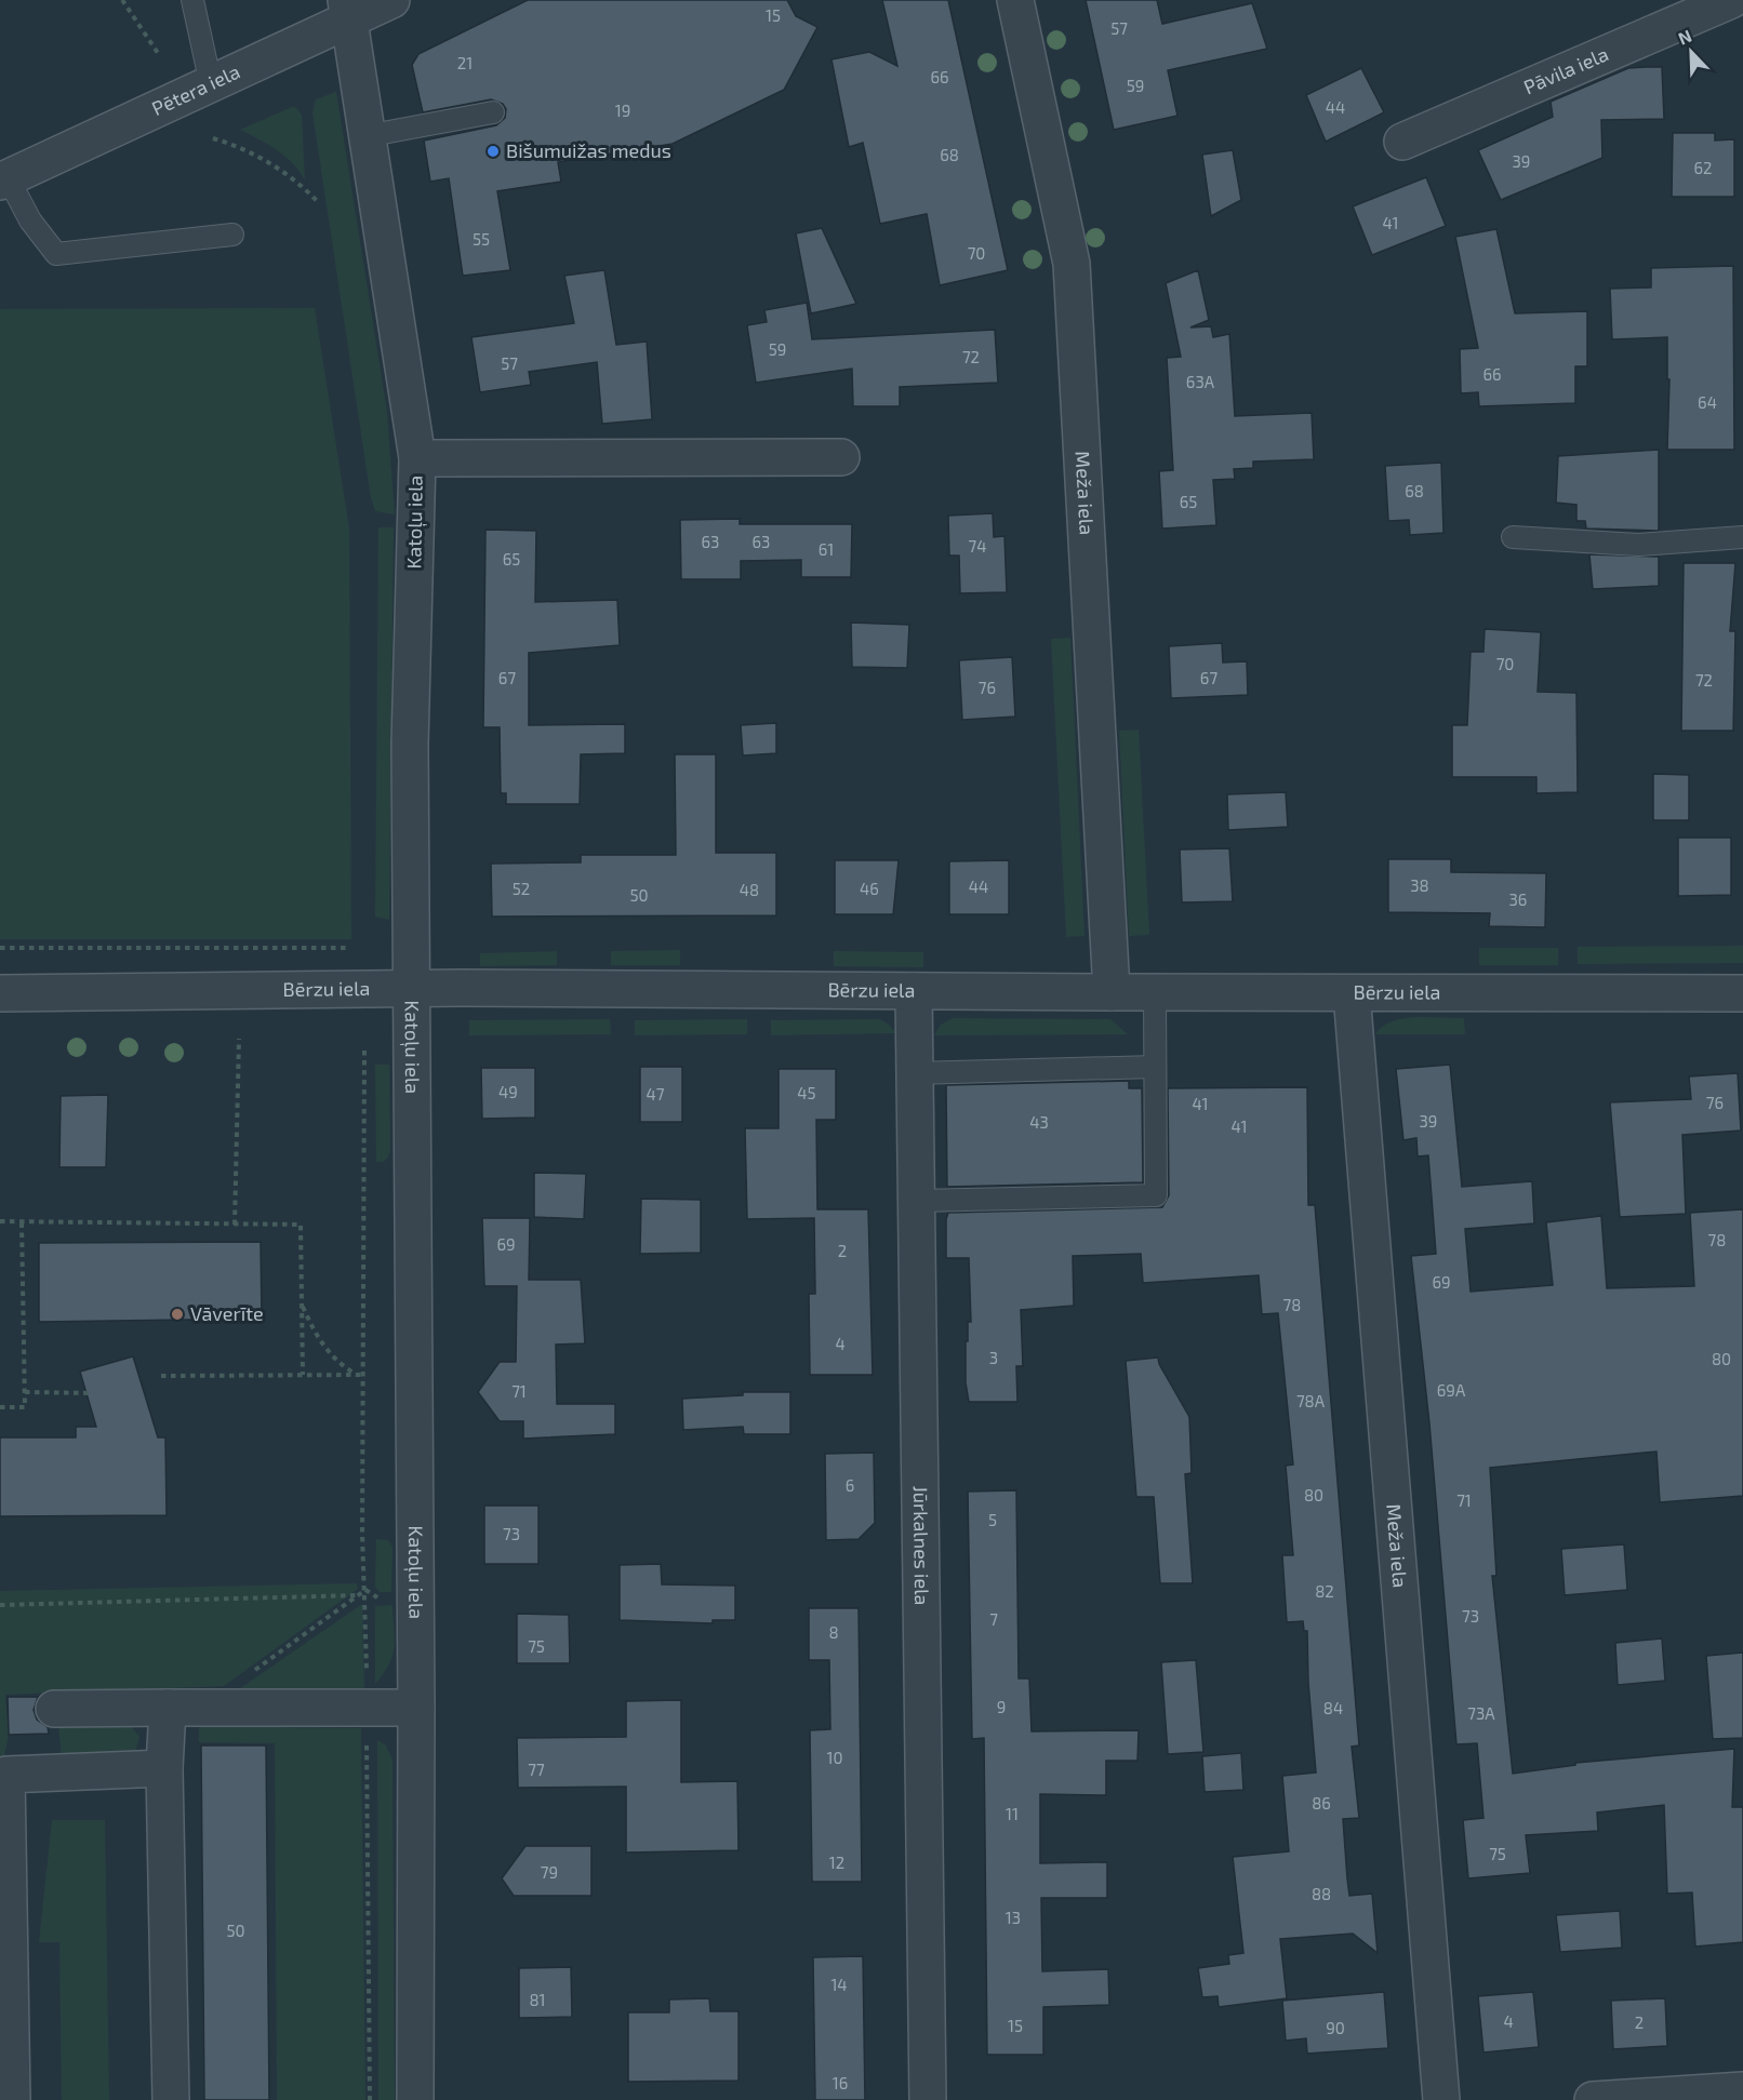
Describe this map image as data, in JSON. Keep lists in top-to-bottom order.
{
  "streets": {
    "street": [
      "Pāvila iela",
      "Pētera iela",
      "Meža iela",
      "Katoļu iela",
      "Bērzu iela",
      "Jūrkalnes iela"
    ]
  },
  "crossings": [
    ["Pētera iela", "Katoļu iela"],
    ["Meža iela", "Bērzu iela"],
    ["Katoļu iela", "Bērzu iela"],
    ["Bērzu iela", "Jūrkalnes iela"]
  ],
  "places": ["Bišumuižas medus", "Vāverīte"],
  "house_numbers": [
    "15",
    "57",
    "21",
    "66",
    "59",
    "44",
    "19",
    "68",
    "39",
    "62",
    "41",
    "55",
    "70",
    "59",
    "72",
    "57",
    "66",
    "63A",
    "64",
    "68",
    "65",
    "63",
    "63",
    "74",
    "61",
    "65",
    "70",
    "67",
    "67",
    "72",
    "76",
    "38",
    "44",
    "52",
    "46",
    "48",
    "50",
    "36",
    "49",
    "45",
    "47",
    "76",
    "41",
    "39",
    "43",
    "41",
    "78",
    "69",
    "2",
    "69",
    "78",
    "4",
    "3",
    "80",
    "69A",
    "71",
    "78A",
    "6",
    "80",
    "71",
    "5",
    "73",
    "82",
    "73",
    "7",
    "8",
    "75",
    "9",
    "84",
    "73A",
    "10",
    "77",
    "86",
    "11",
    "75",
    "12",
    "79",
    "88",
    "13",
    "50",
    "14",
    "81",
    "4",
    "2",
    "15",
    "90",
    "16"
  ],
  "north": "top left"
}
